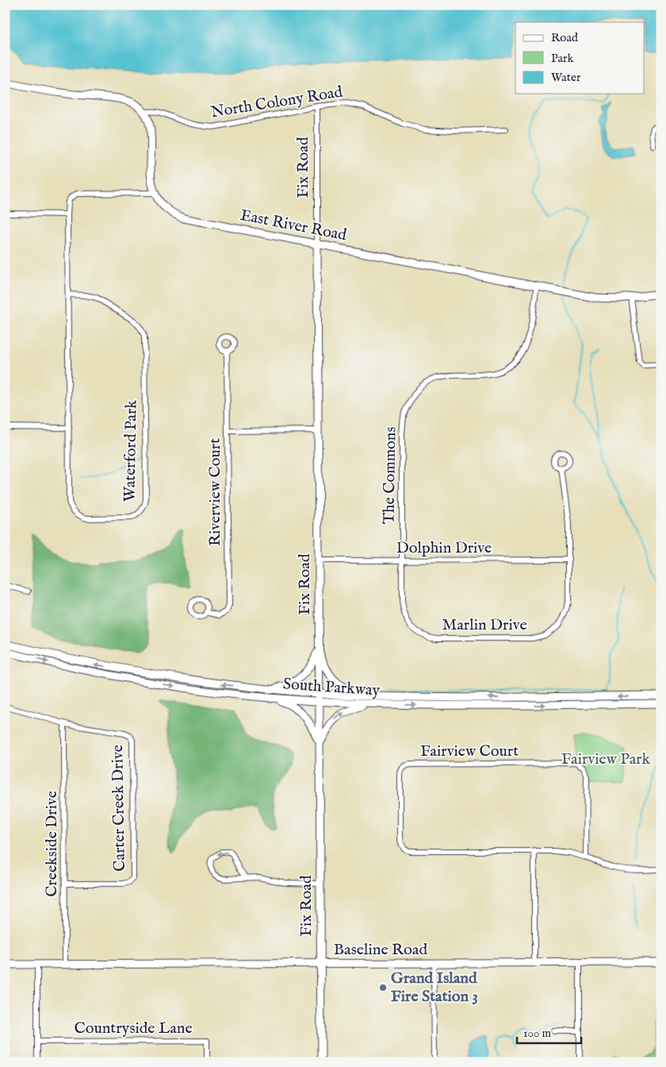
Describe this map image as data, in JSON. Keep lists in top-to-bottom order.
{
  "streets": {
    "main road": [
      "Fix Road",
      "East River Road",
      "South Parkway",
      "Baseline Road"
    ],
    "street": [
      "North Colony Road",
      "Waterford Park",
      "The Commons",
      "Riverview Court",
      "Dolphin Drive",
      "Marlin Drive",
      "Fairview Court",
      "Carter Creek Drive",
      "Creekside Drive",
      "Countryside Lane"
    ]
  },
  "crossings": [
    ["North Colony Road", "Fix Road"],
    ["Fix Road", "East River Road"],
    ["Fix Road", "Dolphin Drive"],
    ["Fix Road", "South Parkway"],
    ["Fix Road", "Baseline Road"],
    ["East River Road", "Waterford Park"],
    ["East River Road", "The Commons"],
    ["The Commons", "Dolphin Drive"],
    ["The Commons", "Marlin Drive"],
    ["Dolphin Drive", "Marlin Drive"],
    ["Carter Creek Drive", "Creekside Drive"],
    ["Creekside Drive", "Baseline Road"]
  ],
  "parks": ["Fairview Park"],
  "places": ["Grand Island Fire Station 3"],
  "legend": ["Road", "Park", "Water"],
  "scale_bar": "100 m"
}
